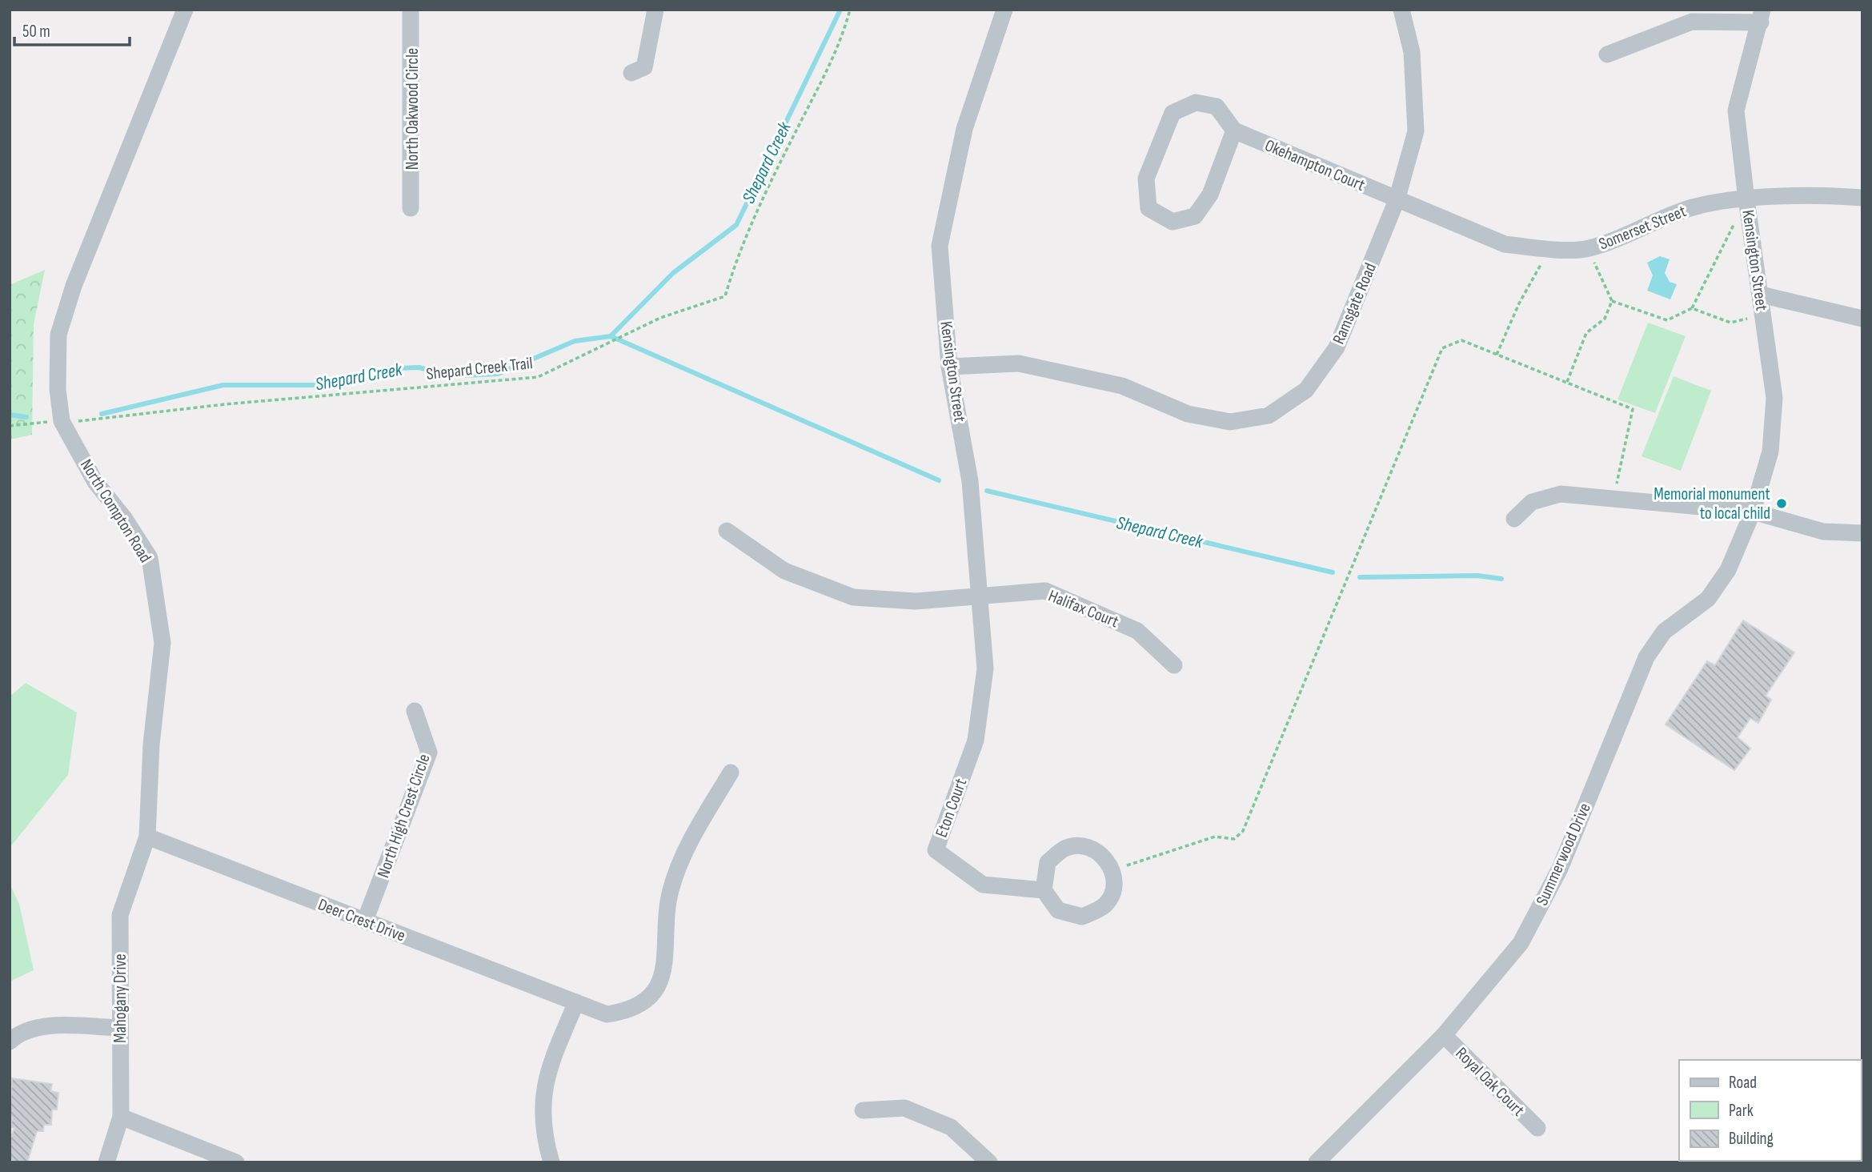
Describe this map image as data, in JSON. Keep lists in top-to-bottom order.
{
  "streets": {
    "street": [
      "North Oakwood Circle",
      "Okehampton Court",
      "Somerset Street",
      "Kensington Street",
      "Ramsgate Road",
      "North Compton Road",
      "Halifax Court",
      "Eton Court",
      "North High Crest Circle",
      "Summerwood Drive",
      "Deer Crest Drive",
      "Mahogany Drive",
      "Royal Oak Court"
    ],
    "path": ["Shepard Creek Trail"]
  },
  "crossings": [
    ["Okehampton Court", "Somerset Street"],
    ["Okehampton Court", "Ramsgate Road"],
    ["Somerset Street", "Kensington Street"],
    ["Somerset Street", "Ramsgate Road"],
    ["Kensington Street", "Ramsgate Road"],
    ["Kensington Street", "Halifax Court"],
    ["Kensington Street", "Eton Court"],
    ["Kensington Street", "Summerwood Drive"],
    ["Shepard Creek Trail", "North Compton Road"],
    ["North Compton Road", "Deer Crest Drive"],
    ["North Compton Road", "Mahogany Drive"],
    ["North High Crest Circle", "Deer Crest Drive"],
    ["Summerwood Drive", "Royal Oak Court"],
    ["Deer Crest Drive", "Mahogany Drive"]
  ],
  "water": ["Shepard Creek"],
  "places": ["Memorial monument to local child"],
  "legend": ["Road", "Park", "Building"],
  "scale_bar": "50 m"
}
